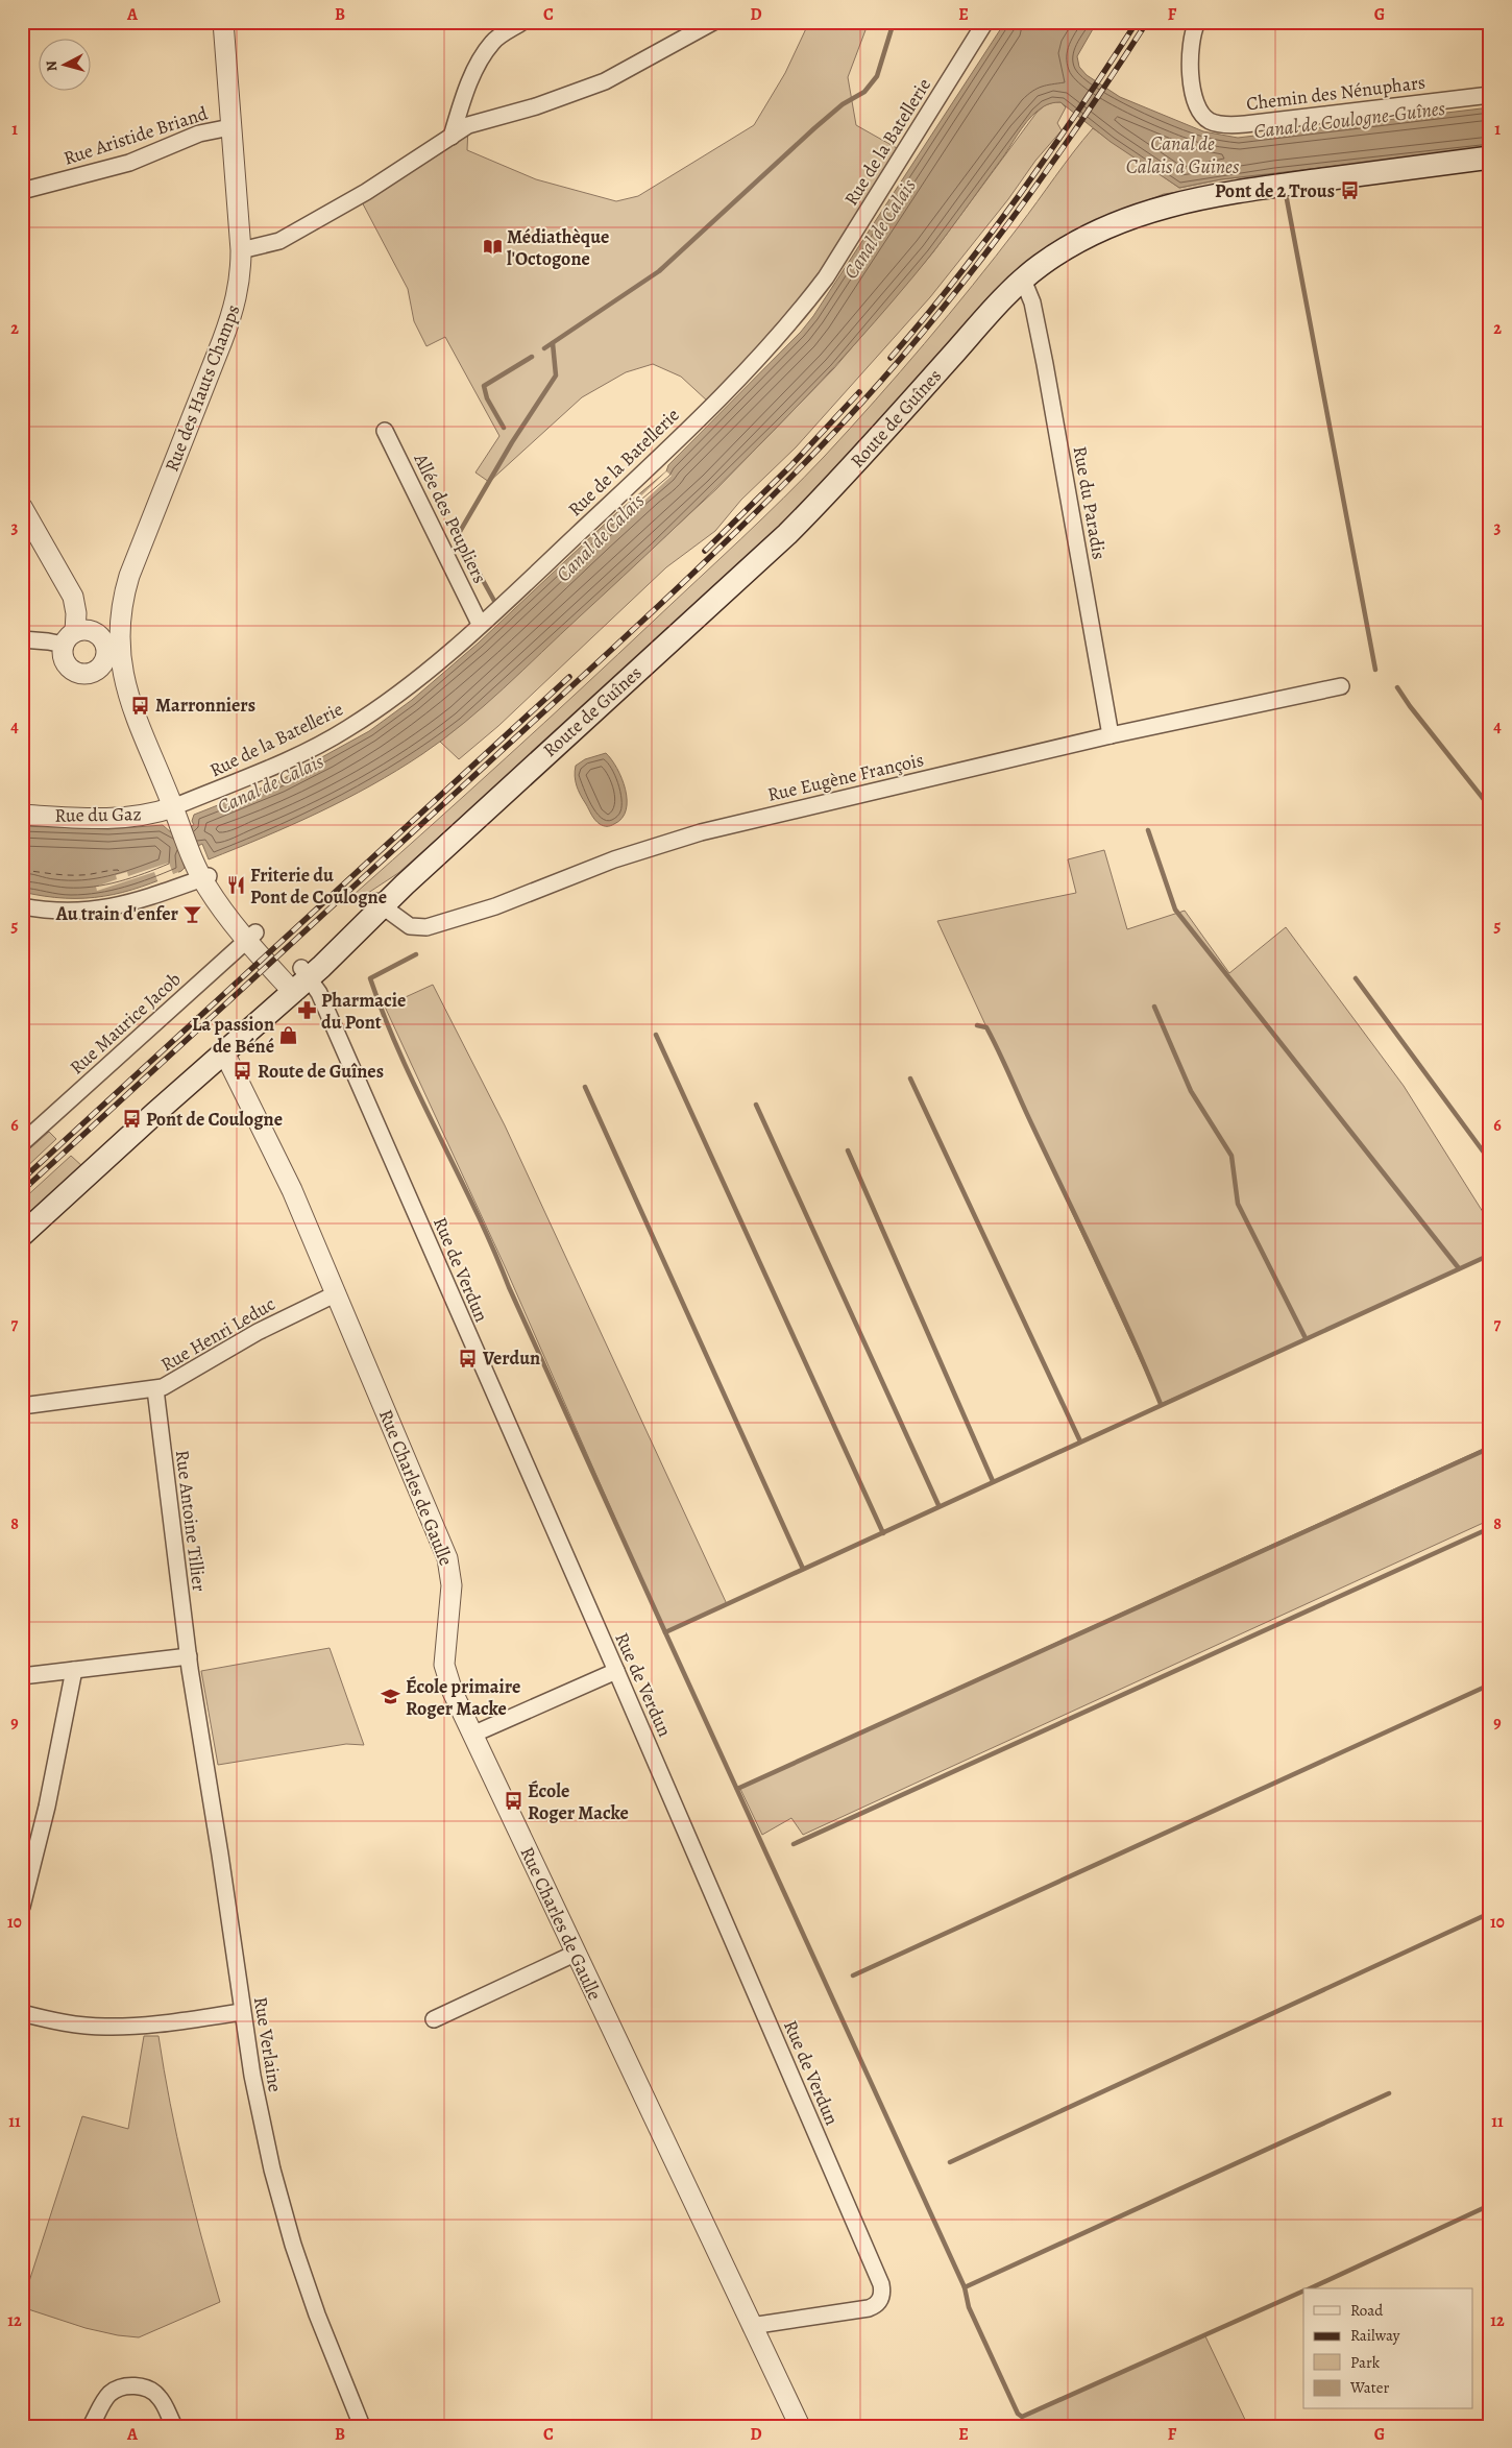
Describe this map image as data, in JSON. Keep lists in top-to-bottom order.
{
  "streets": {
    "main road": ["Route de Guînes"],
    "street": [
      "Chemin des Nénuphars",
      "Rue Aristide Briand",
      "Rue de la Batellerie",
      "Rue des Hauts Champs",
      "Rue du Paradis",
      "Allée des Peupliers",
      "Rue Eugène François",
      "Rue du Gaz",
      "Rue Maurice Jacob",
      "Rue de Verdun",
      "Rue Henri Leduc",
      "Rue Charles de Gaulle",
      "Rue Antoine Tillier",
      "Rue Verlaine"
    ]
  },
  "crossings": [
    ["Rue Aristide Briand", "Rue des Hauts Champs"],
    ["Rue de la Batellerie", "Rue des Hauts Champs"],
    ["Rue de la Batellerie", "Allée des Peupliers"],
    ["Rue de la Batellerie", "Rue du Gaz"],
    ["Rue des Hauts Champs", "Rue du Gaz"],
    ["Route de Guînes", "Rue du Paradis"],
    ["Route de Guînes", "Rue Eugène François"],
    ["Route de Guînes", "Rue de Verdun"],
    ["Rue du Paradis", "Rue Eugène François"],
    ["Rue de Verdun", "Rue Charles de Gaulle"],
    ["Rue Henri Leduc", "Rue Charles de Gaulle"],
    ["Rue Henri Leduc", "Rue Antoine Tillier"],
    ["Rue Antoine Tillier", "Rue Verlaine"]
  ],
  "water": ["Canal de Coulogne-Guînes", "Canal de Calais à Guines", "Canal de Calais"],
  "places": {
    "bus stop": [
      "Pont de 2 Trous",
      "Marronniers",
      "Route de Guînes",
      "Pont de Coulogne",
      "Verdun",
      "École Roger Macke"
    ],
    "library": ["Médiathèque l'Octogone"],
    "restaurant": ["Friterie du Pont de Coulogne"],
    "bar": ["Au train d'enfer"],
    "pharmacy": ["Pharmacie du Pont"],
    "shop": ["La passion de Béné"],
    "school or university": ["École primaire Roger Macke"]
  },
  "legend": [
    "Road",
    "Railway",
    "Park",
    "Water"
  ],
  "north": "left",
  "grid": {
    "columns": [
      "A",
      "B",
      "C",
      "D",
      "E",
      "F",
      "G"
    ],
    "rows": [
      "1",
      "2",
      "3",
      "4",
      "5",
      "6",
      "7",
      "8",
      "9",
      "10",
      "11",
      "12"
    ]
  }
}
